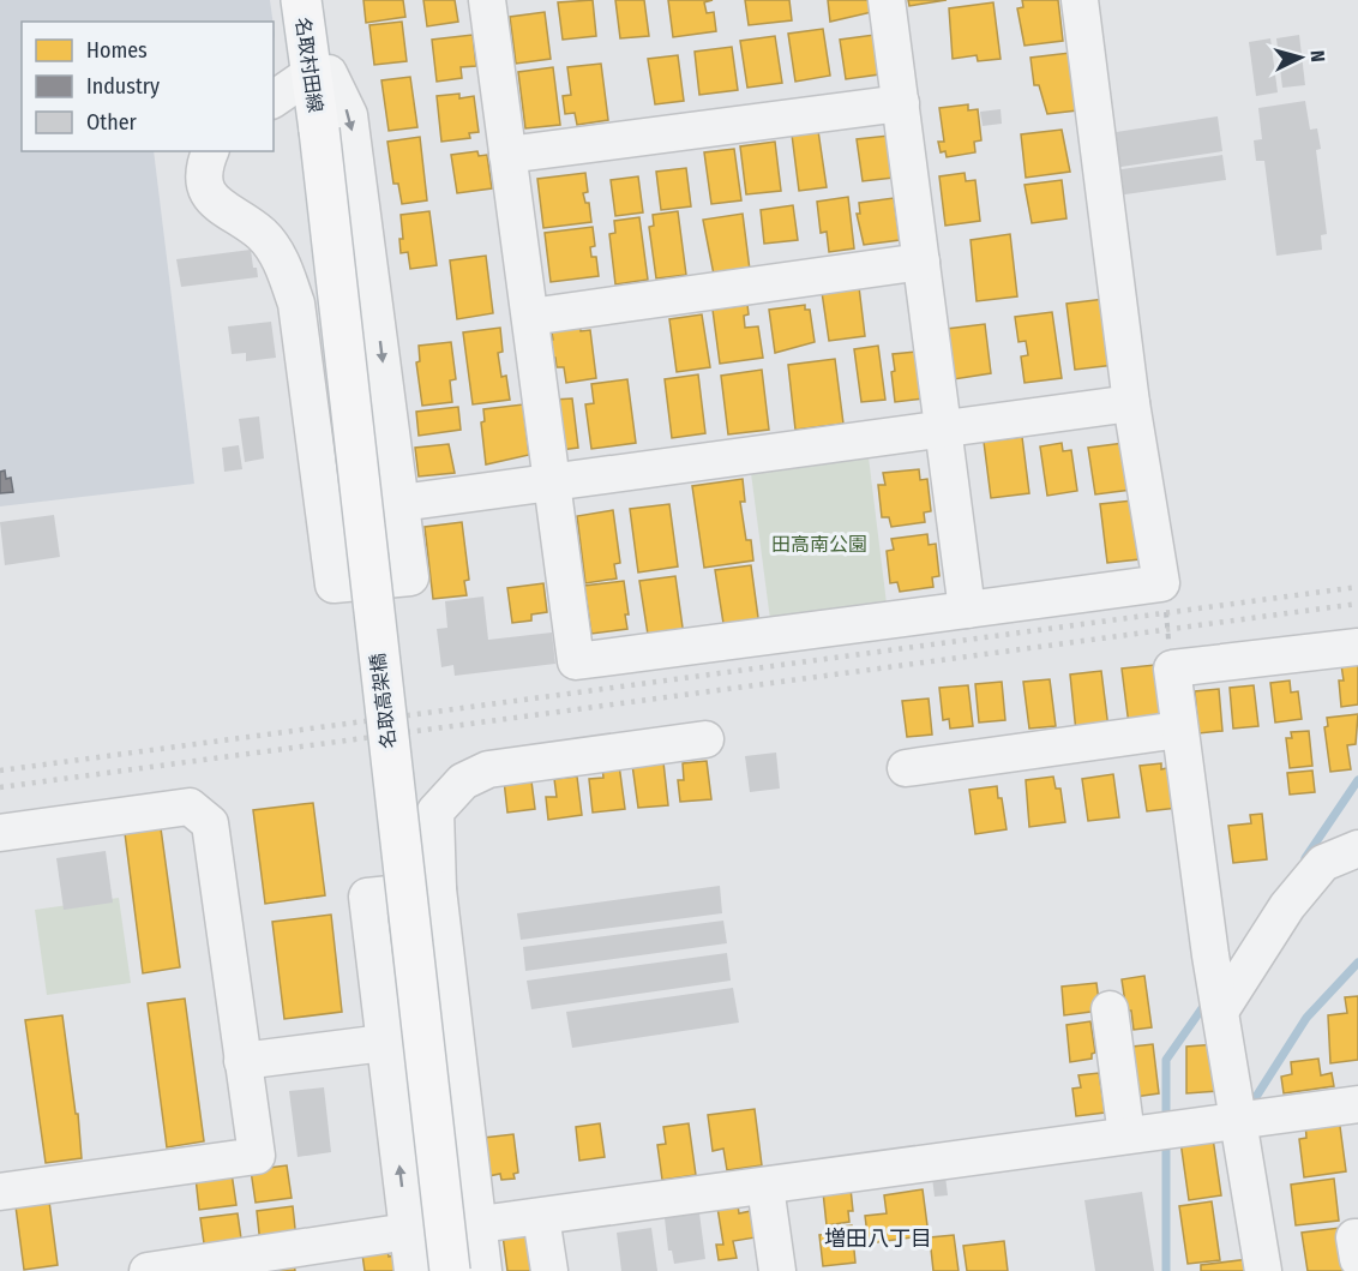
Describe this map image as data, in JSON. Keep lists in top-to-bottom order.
{
  "streets": {
    "main road": ["名取村田線", "名取高架橋"]
  },
  "crossings": [
    ["名取村田線", "名取高架橋"]
  ],
  "districts": ["増田八丁目"],
  "parks": ["田高南公園"],
  "legend": ["Homes", "Industry", "Other"],
  "north": "right"
}
